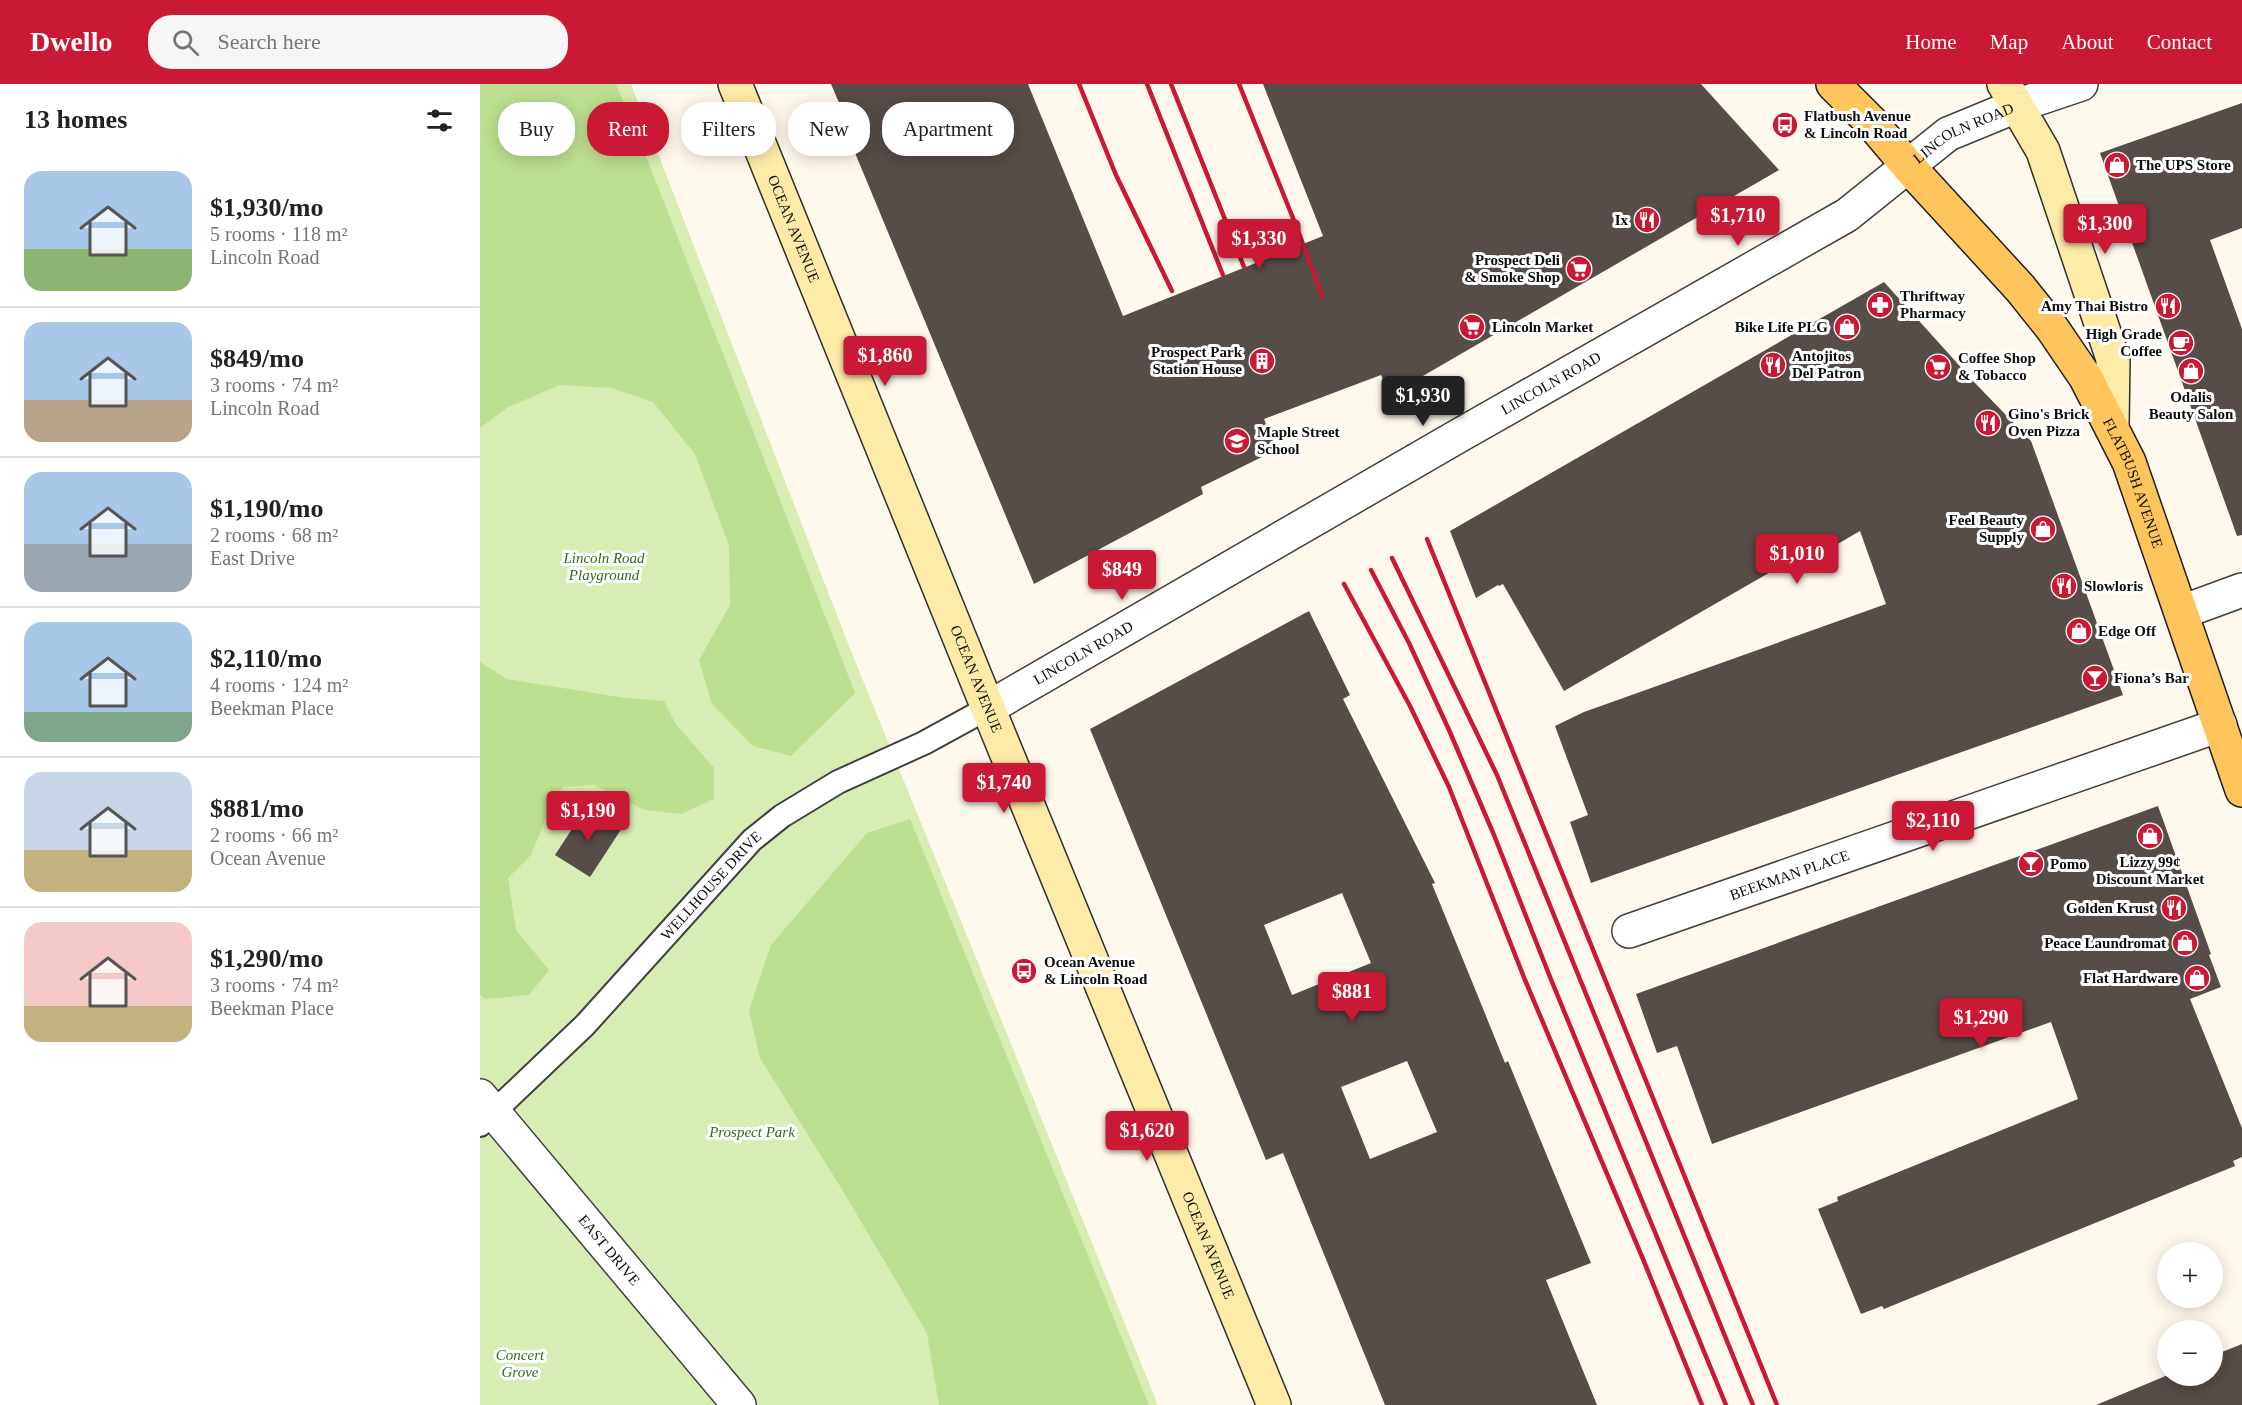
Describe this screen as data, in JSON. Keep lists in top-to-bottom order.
{
  "streets": {
    "main road": ["OCEAN AVENUE", "FLATBUSH AVENUE"],
    "street": ["LINCOLN ROAD", "BEEKMAN PLACE", "EAST DRIVE"],
    "lane": ["WELLHOUSE DRIVE"]
  },
  "crossings": [
    ["LINCOLN ROAD", "OCEAN AVENUE"],
    ["LINCOLN ROAD", "FLATBUSH AVENUE"],
    ["LINCOLN ROAD", "WELLHOUSE DRIVE"],
    ["OCEAN AVENUE", "WELLHOUSE DRIVE"],
    ["FLATBUSH AVENUE", "BEEKMAN PLACE"],
    ["WELLHOUSE DRIVE", "EAST DRIVE"]
  ],
  "parks": ["Lincoln Road Playground", "Prospect Park", "Concert Grove"],
  "places": {
    "bus stop": ["Flatbush Avenue & Lincoln Road", "Ocean Avenue & Lincoln Road"],
    "shop": [
      "The UPS Store",
      "Bike Life PLG",
      "Odalis Beauty Salon",
      "Feel Beauty Supply",
      "Edge Off",
      "Lizzy 99¢ Discount Market",
      "Peace Laundromat",
      "Flat Hardware"
    ],
    "restaurant": [
      "Ix",
      "Amy Thai Bistro",
      "Antojitos Del Patron",
      "Gino's Brick Oven Pizza",
      "Slowloris",
      "Golden Krust"
    ],
    "supermarket": ["Prospect Deli & Smoke Shop", "Lincoln Market", "Coffee Shop & Tobacco"],
    "pharmacy": ["Thriftway Pharmacy"],
    "cafe": ["High Grade Coffee"],
    "building": ["Prospect Park Station House"],
    "school or university": ["Maple Street School"],
    "bar": ["Fiona’s Bar", "Pomo"]
  },
  "page": {
    "header": "Dwello",
    "search": "Search here",
    "nav": [
      "Home",
      "Map",
      "About",
      "Contact"
    ],
    "heading": "13 homes",
    "chip": [
      "Buy",
      "Rent",
      "Filters",
      "New",
      "Apartment"
    ],
    "list": [
      {
        "name": "$1,930/mo",
        "note": "5 rooms · 118 m² · Lincoln Road"
      },
      {
        "name": "$849/mo",
        "note": "3 rooms · 74 m² · Lincoln Road"
      },
      {
        "name": "$1,190/mo",
        "note": "2 rooms · 68 m² · East Drive"
      },
      {
        "name": "$2,110/mo",
        "note": "4 rooms · 124 m² · Beekman Place"
      },
      {
        "name": "$881/mo",
        "note": "2 rooms · 66 m² · Ocean Avenue"
      },
      {
        "name": "$1,290/mo",
        "note": "3 rooms · 74 m² · Beekman Place"
      }
    ],
    "price": [
      "$1,710",
      "$1,300",
      "$1,330",
      "$1,860",
      "$1,930",
      "$1,010",
      "$849",
      "$1,740",
      "$1,190",
      "$2,110",
      "$881",
      "$1,290",
      "$1,620"
    ],
    "map_buttons": ["+", "−"]
  }
}
